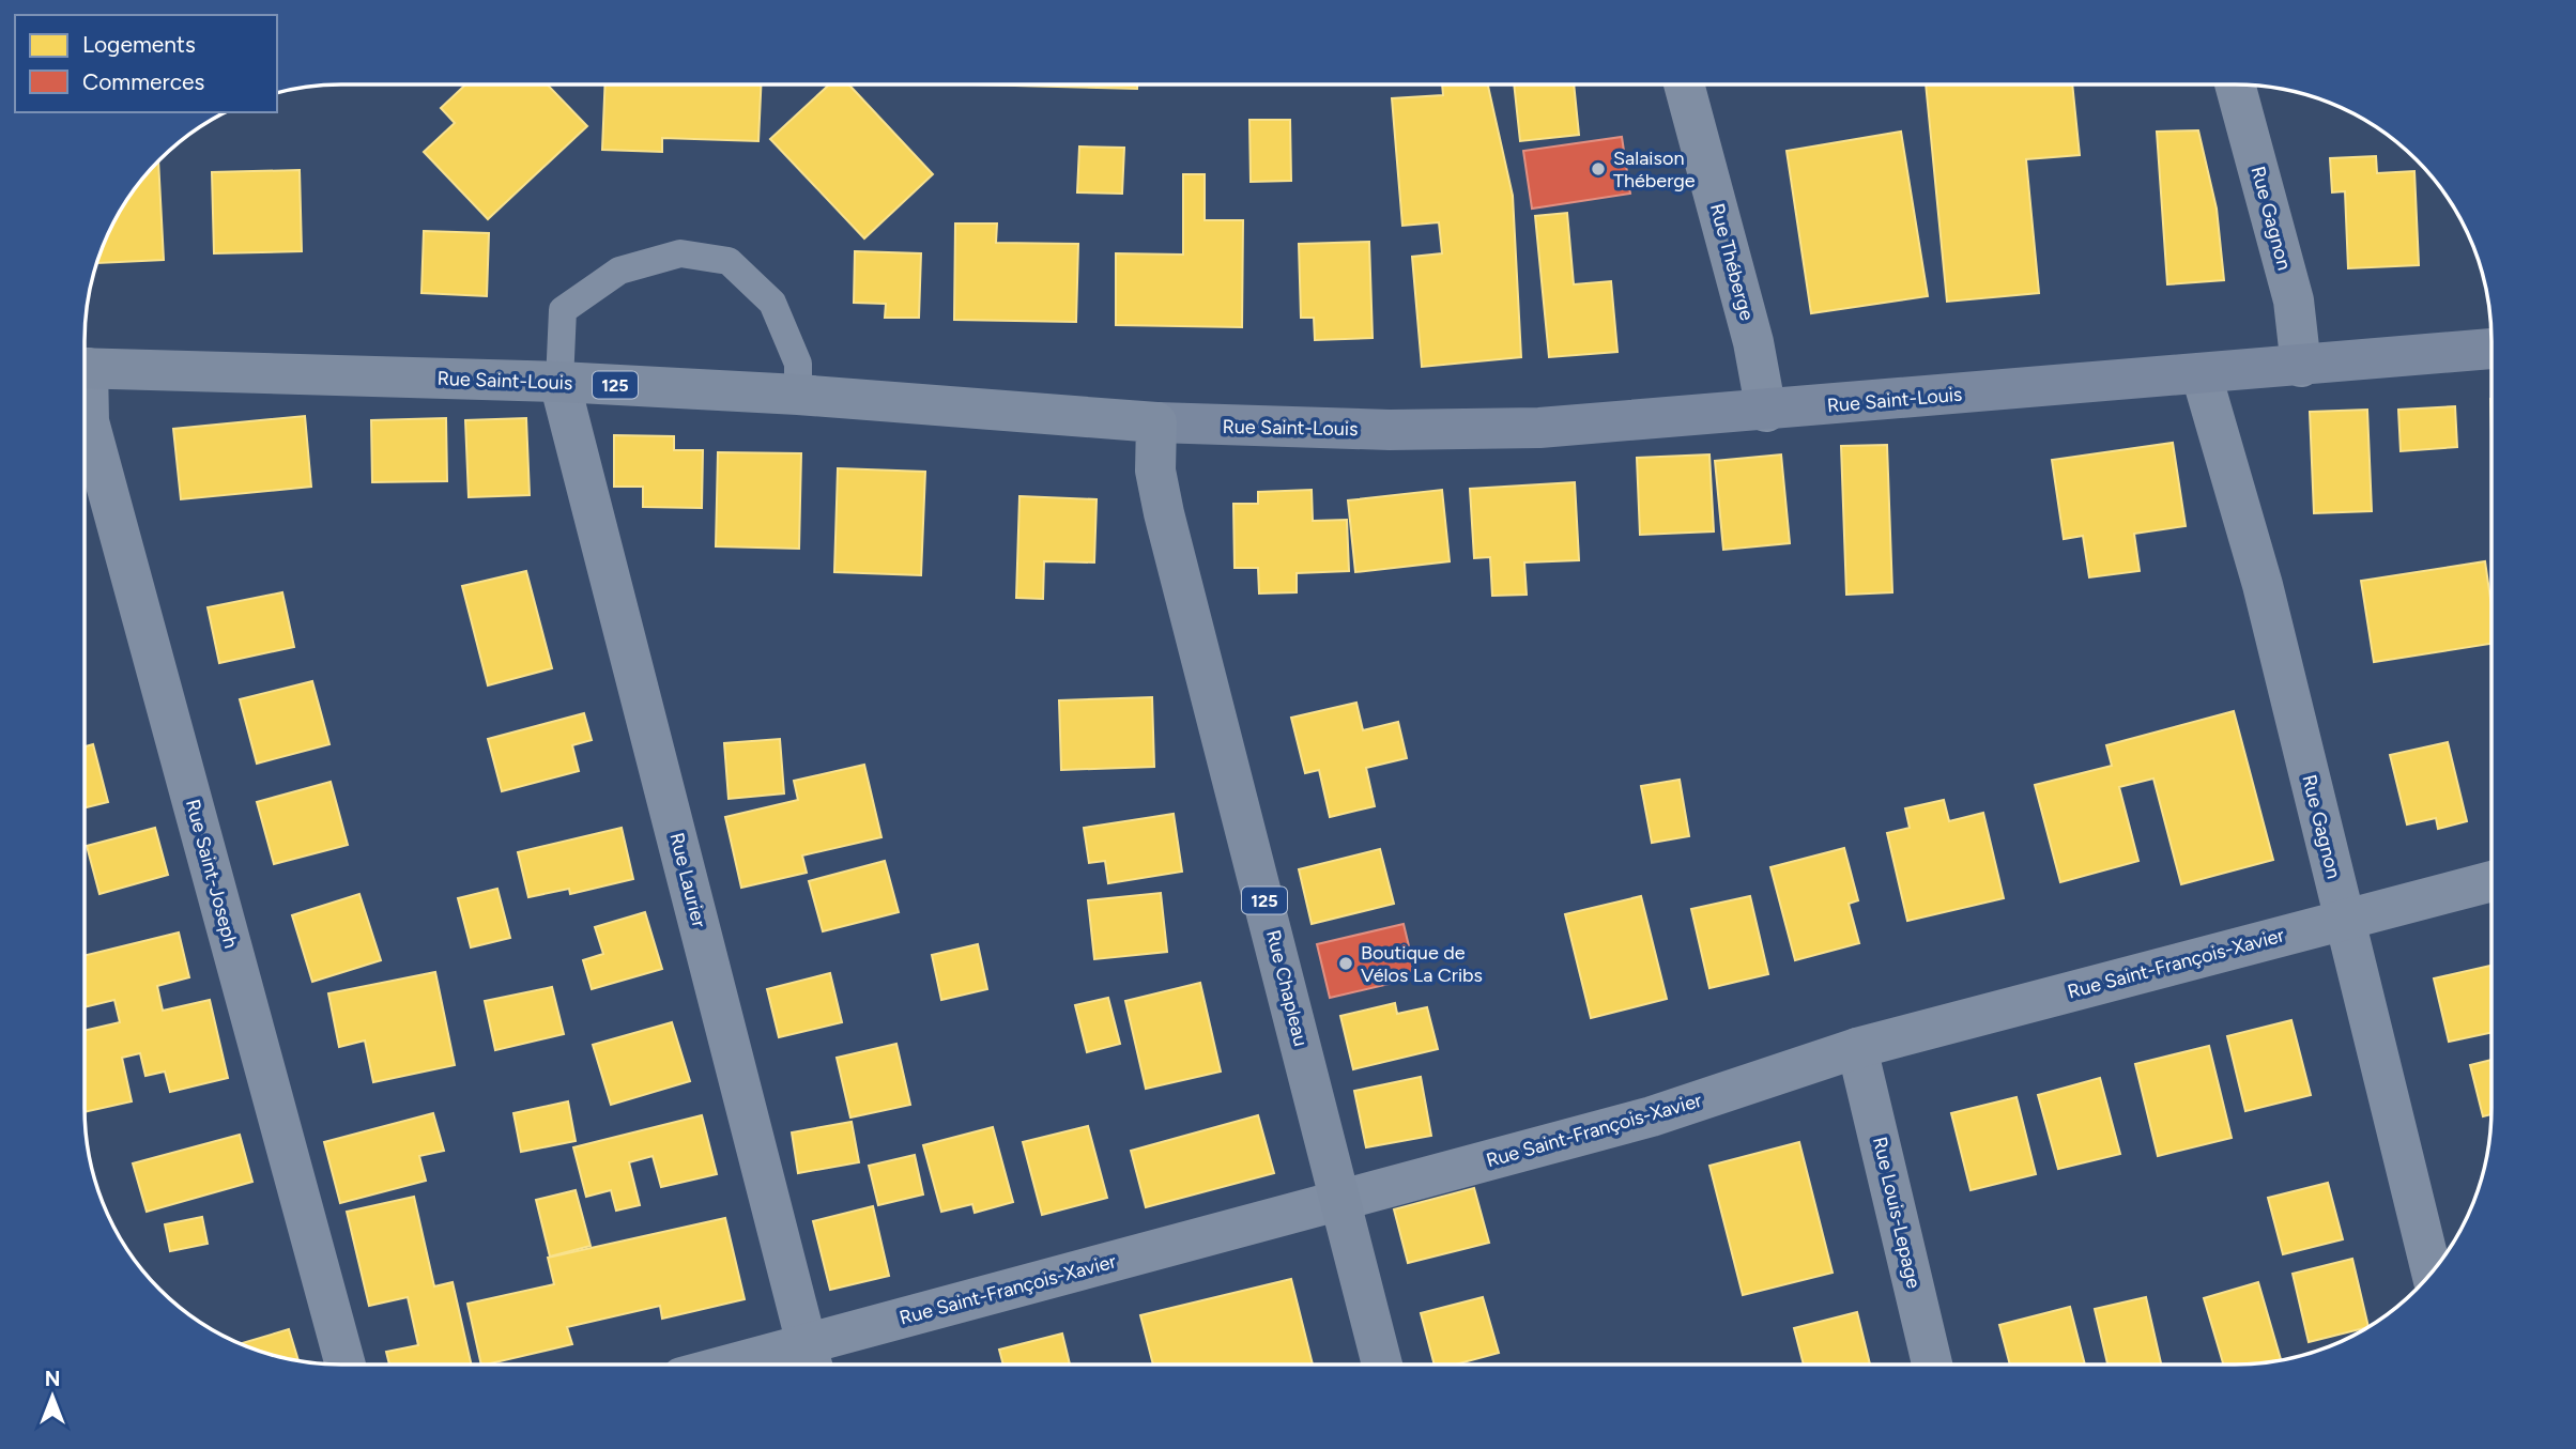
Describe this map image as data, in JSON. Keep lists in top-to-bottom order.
{
  "streets": {
    "main road": ["Rue Saint-Louis", "125", "Rue Chapleau"],
    "street": [
      "Rue Gagnon",
      "Rue Théberge",
      "Rue Saint-Joseph",
      "Rue Laurier",
      "Rue Saint-François-Xavier",
      "Rue Louis-Lepage"
    ]
  },
  "crossings": [
    ["Rue Gagnon", "Rue Saint-Louis"],
    ["Rue Gagnon", "Rue Saint-François-Xavier"],
    ["Rue Théberge", "Rue Saint-Louis"],
    ["Rue Saint-Louis", "Rue Laurier"],
    ["Rue Saint-Louis", "Rue Chapleau"],
    ["Rue Laurier", "Rue Saint-François-Xavier"],
    ["Rue Saint-François-Xavier", "Rue Chapleau"],
    ["Rue Saint-François-Xavier", "Rue Louis-Lepage"]
  ],
  "places": ["Salaison Théberge", "Boutique de Vélos La Cribs"],
  "legend": ["Logements", "Commerces"],
  "north": "top"
}
